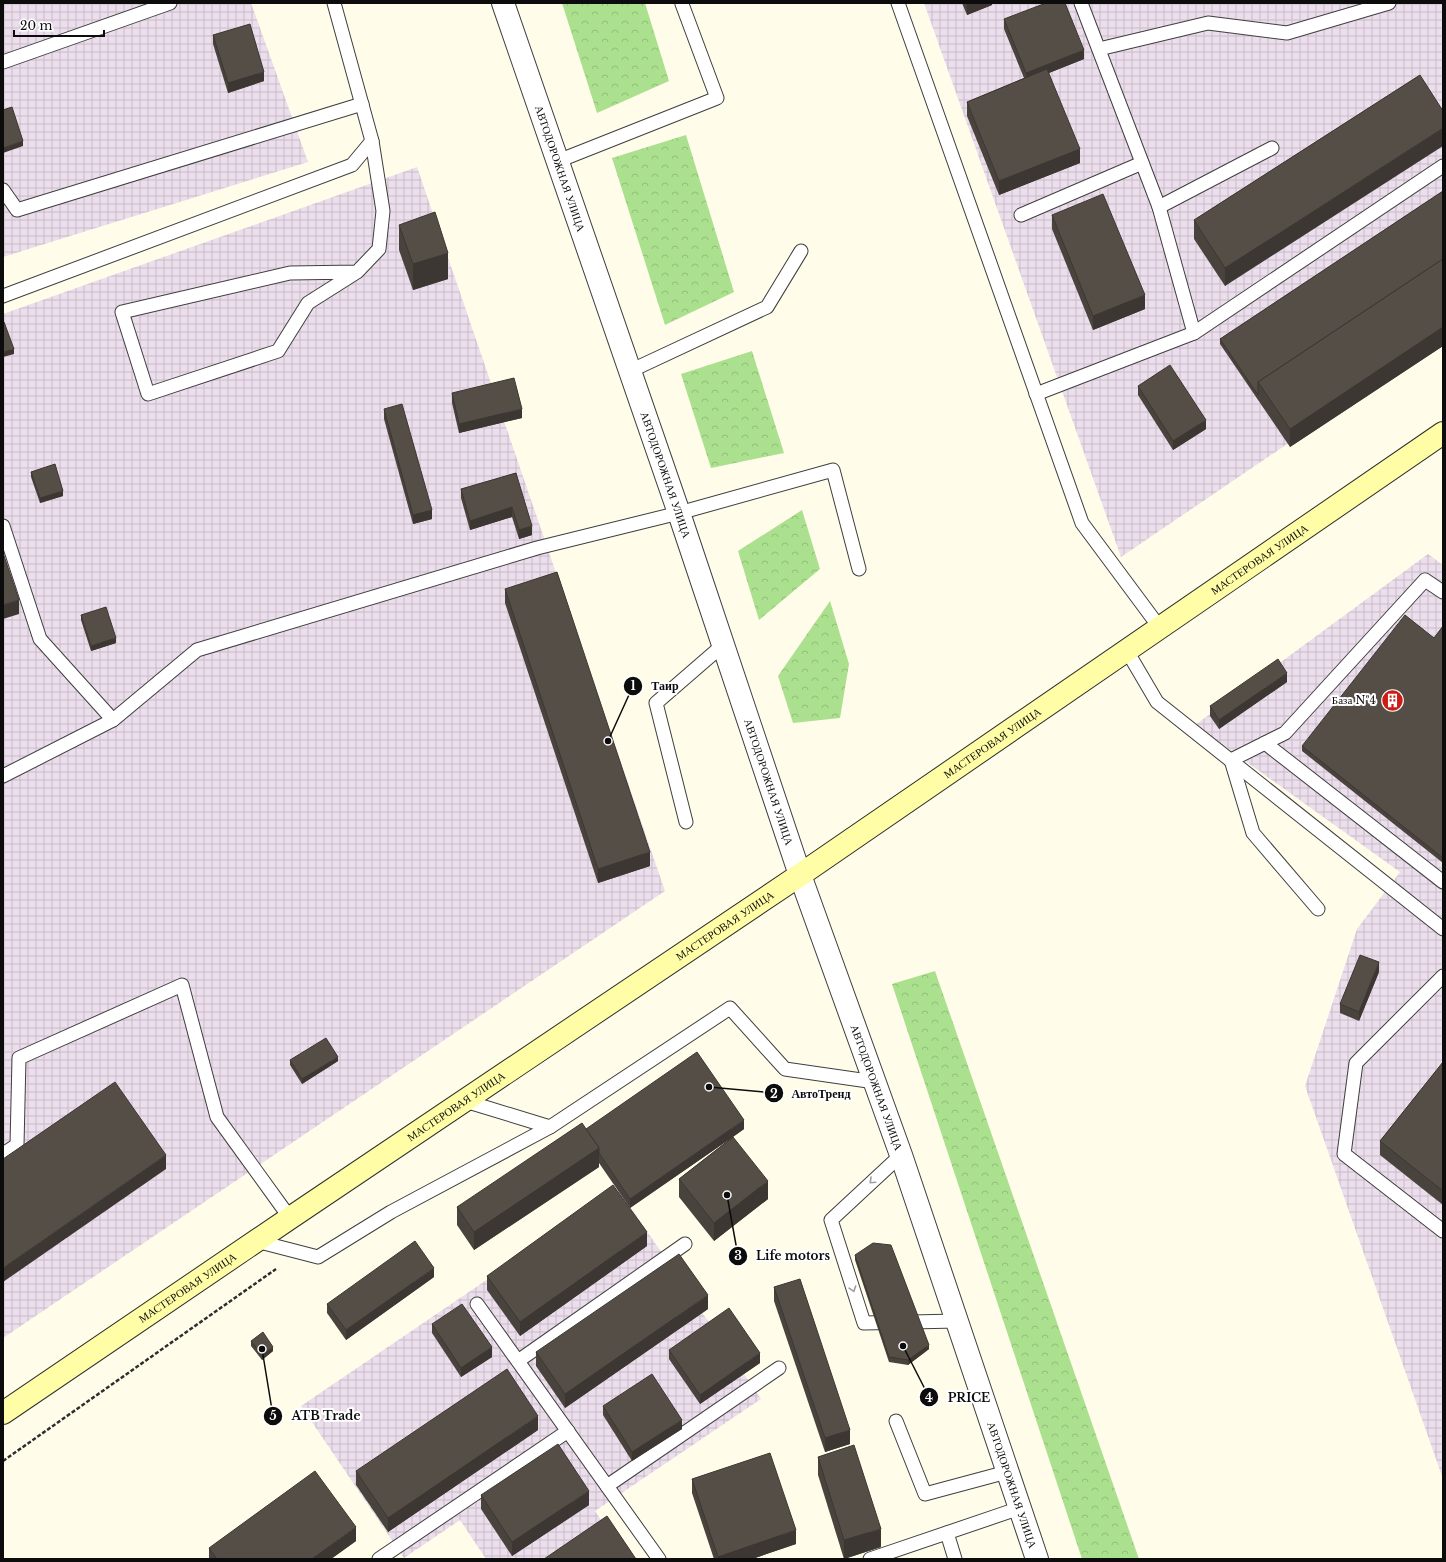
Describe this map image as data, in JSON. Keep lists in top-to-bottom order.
{
  "streets": {
    "main road": ["МАСТЕРОВАЯ УЛИЦА"],
    "street": ["АВТОДОРОЖНАЯ УЛИЦА"]
  },
  "crossings": [
    ["АВТОДОРОЖНАЯ УЛИЦА", "МАСТЕРОВАЯ УЛИЦА"]
  ],
  "places": {
    "building": ["База №4"],
    "other": [
      "Таир",
      "АвтоТренд",
      "Life motors",
      "PRICE",
      "ATB Trade"
    ]
  },
  "scale_bar": "20 m"
}
